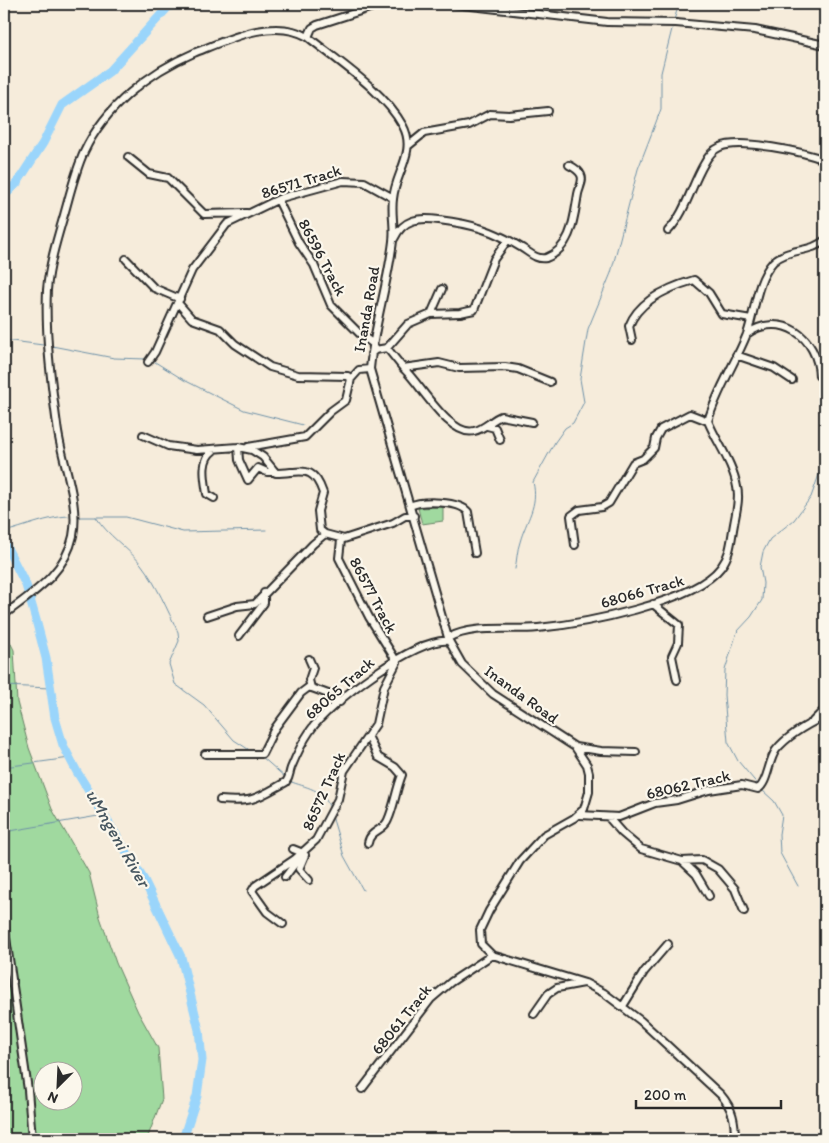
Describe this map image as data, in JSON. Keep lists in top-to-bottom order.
{
  "streets": {
    "street": [
      "86571 Track",
      "86596 Track",
      "Inanda Road",
      "68066 Track",
      "86577 Track",
      "68065 Track",
      "68062 Track",
      "86572 Track",
      "68061 Track"
    ]
  },
  "crossings": [
    ["86571 Track", "86596 Track"],
    ["86571 Track", "Inanda Road"],
    ["86596 Track", "Inanda Road"],
    ["Inanda Road", "68066 Track"],
    ["Inanda Road", "68065 Track"],
    ["Inanda Road", "68062 Track"],
    ["68066 Track", "68065 Track"],
    ["86577 Track", "68065 Track"],
    ["86577 Track", "86572 Track"],
    ["68065 Track", "86572 Track"]
  ],
  "water": ["uMngeni River"],
  "scale_bar": "200 m",
  "north": "bottom left"
}
